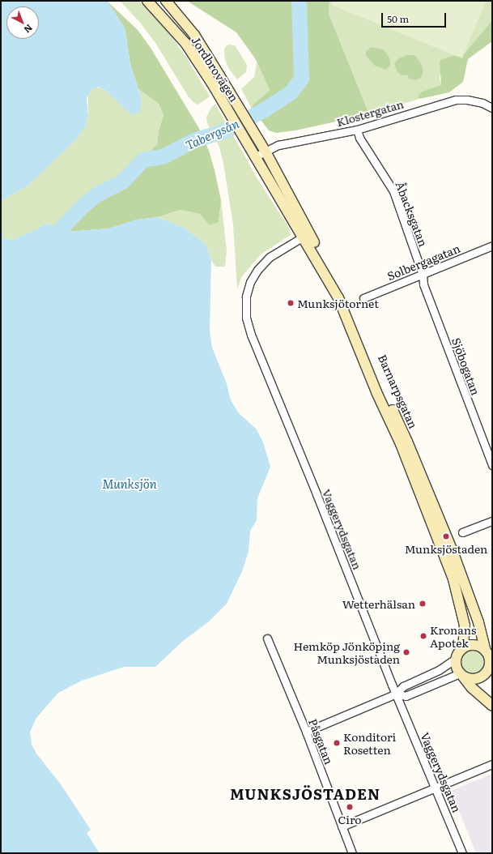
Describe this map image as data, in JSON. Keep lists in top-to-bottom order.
{
  "streets": {
    "main road": ["Jordbrovägen", "Barnarpsgatan"],
    "street": [
      "Klostergatan",
      "Åbacksgatan",
      "Solbergagatan",
      "Sjöbogatan",
      "Vaggerydsgatan",
      "Påsgatan"
    ]
  },
  "crossings": [
    ["Jordbrovägen", "Klostergatan"],
    ["Jordbrovägen", "Barnarpsgatan"],
    ["Klostergatan", "Åbacksgatan"],
    ["Klostergatan", "Barnarpsgatan"],
    ["Åbacksgatan", "Solbergagatan"],
    ["Åbacksgatan", "Sjöbogatan"],
    ["Solbergagatan", "Sjöbogatan"],
    ["Barnarpsgatan", "Vaggerydsgatan"]
  ],
  "districts": ["MUNKSJÖSTADEN"],
  "water": ["Tabergsån", "Munksjön"],
  "places": [
    "Munksjötornet",
    "Munksjöstaden",
    "Wetterhälsan",
    "Kronans Apotek",
    "Hemköp Jönköping Munksjöstaden",
    "Konditori Rosetten",
    "Ciro"
  ],
  "scale_bar": "50 m",
  "north": "bottom right"
}
